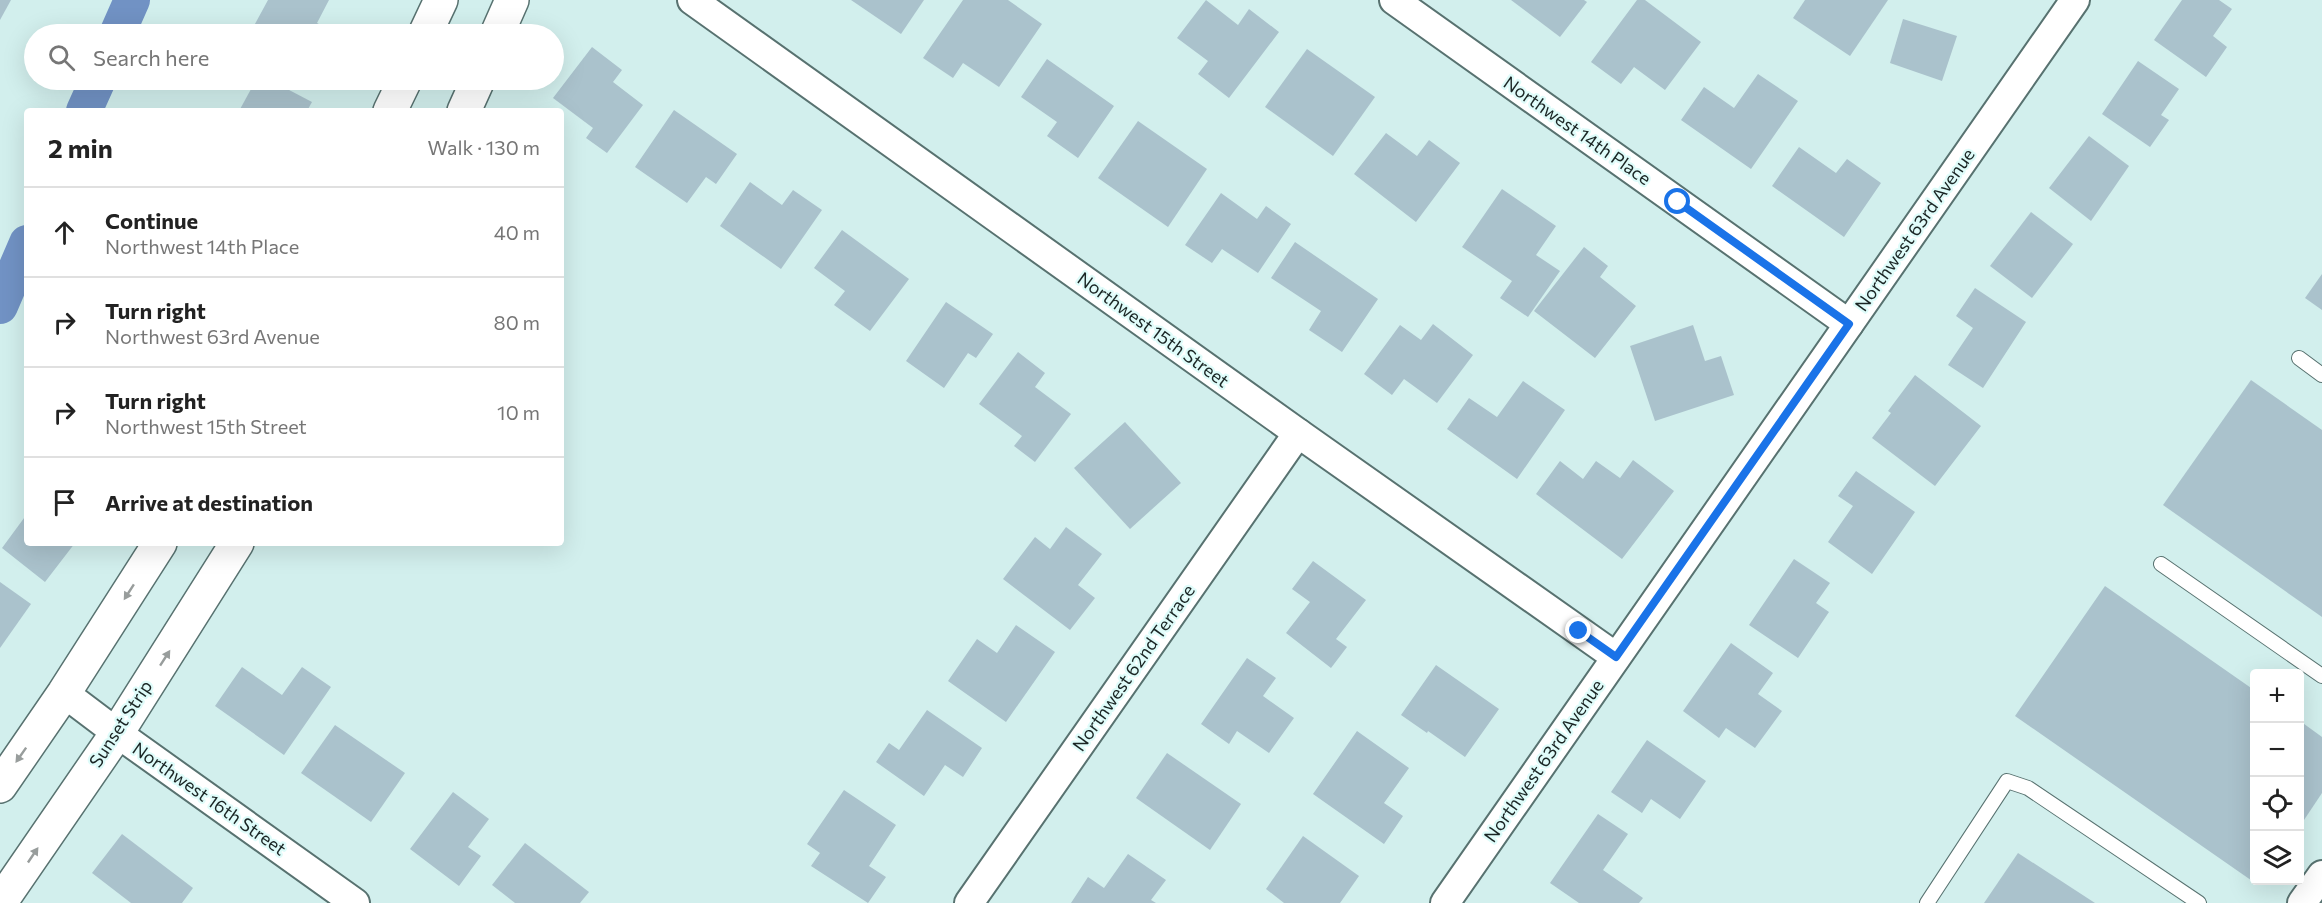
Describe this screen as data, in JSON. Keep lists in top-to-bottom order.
{
  "streets": {
    "street": [
      "Northwest 14th Place",
      "Northwest 63rd Avenue",
      "Northwest 15th Street",
      "Northwest 62nd Terrace",
      "Sunset Strip",
      "Northwest 16th Street"
    ]
  },
  "crossings": [
    ["Northwest 14th Place", "Northwest 63rd Avenue"],
    ["Northwest 63rd Avenue", "Northwest 15th Street"],
    ["Northwest 15th Street", "Northwest 62nd Terrace"],
    ["Sunset Strip", "Northwest 16th Street"]
  ],
  "page": {
    "search": "Search here",
    "heading": ["2 min", "Walk · 130 m"],
    "list": [
      ["Continue", "Northwest 14th Place", "40 m"],
      ["Turn right", "Northwest 63rd Avenue", "80 m"],
      ["Turn right", "Northwest 15th Street", "10 m"],
      "Arrive at destination"
    ],
    "map_buttons": ["+", "−"]
  }
}
